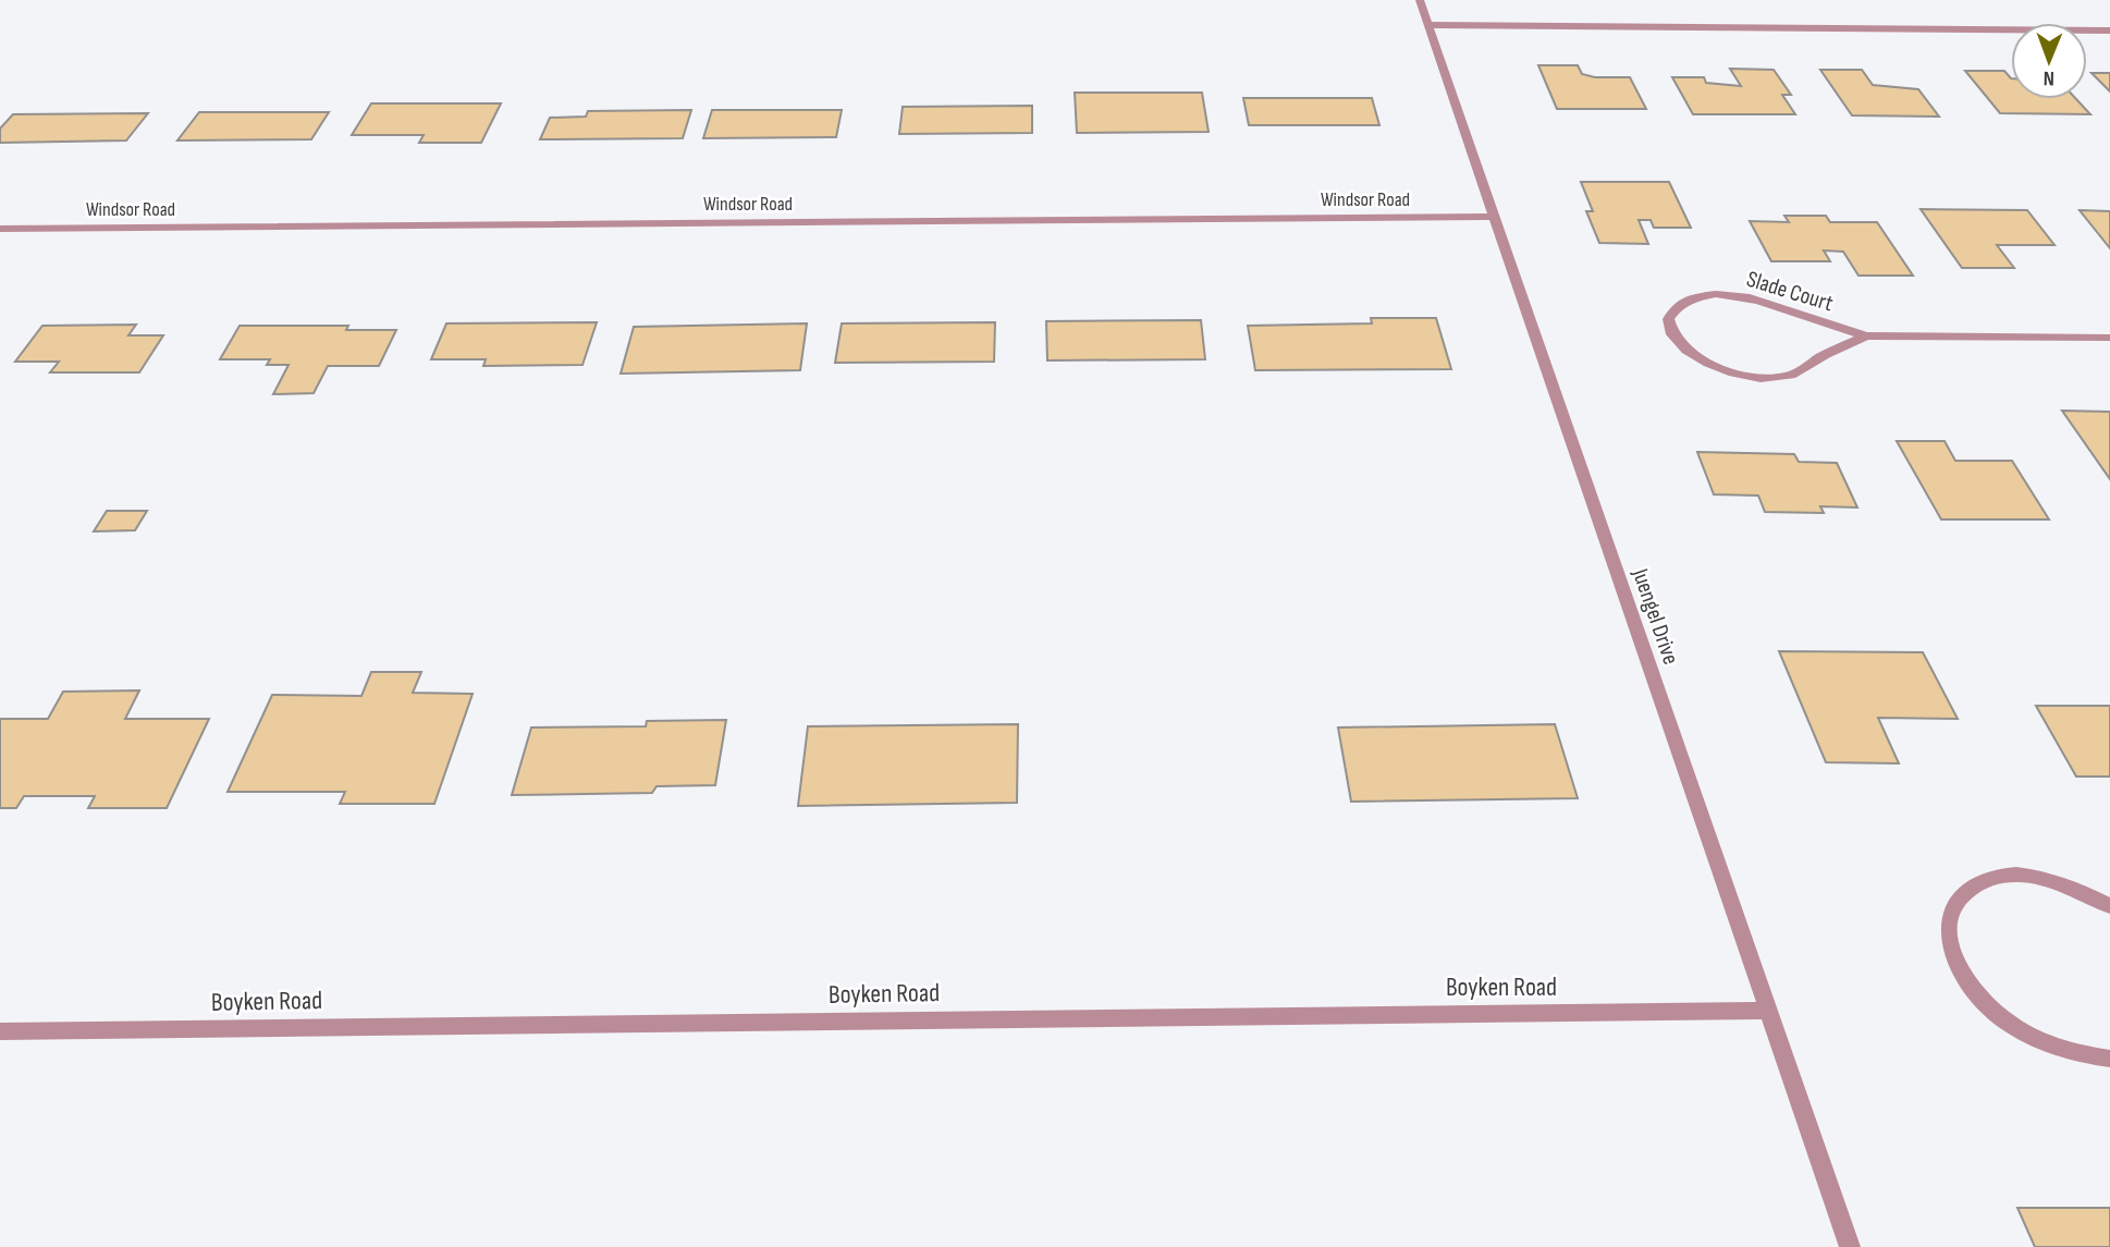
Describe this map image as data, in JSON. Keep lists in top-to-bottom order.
{
  "streets": {
    "street": [
      "Windsor Road",
      "Slade Court",
      "Juengel Drive",
      "Boyken Road"
    ]
  },
  "crossings": [
    ["Windsor Road", "Juengel Drive"],
    ["Juengel Drive", "Boyken Road"]
  ],
  "north": "bottom"
}
